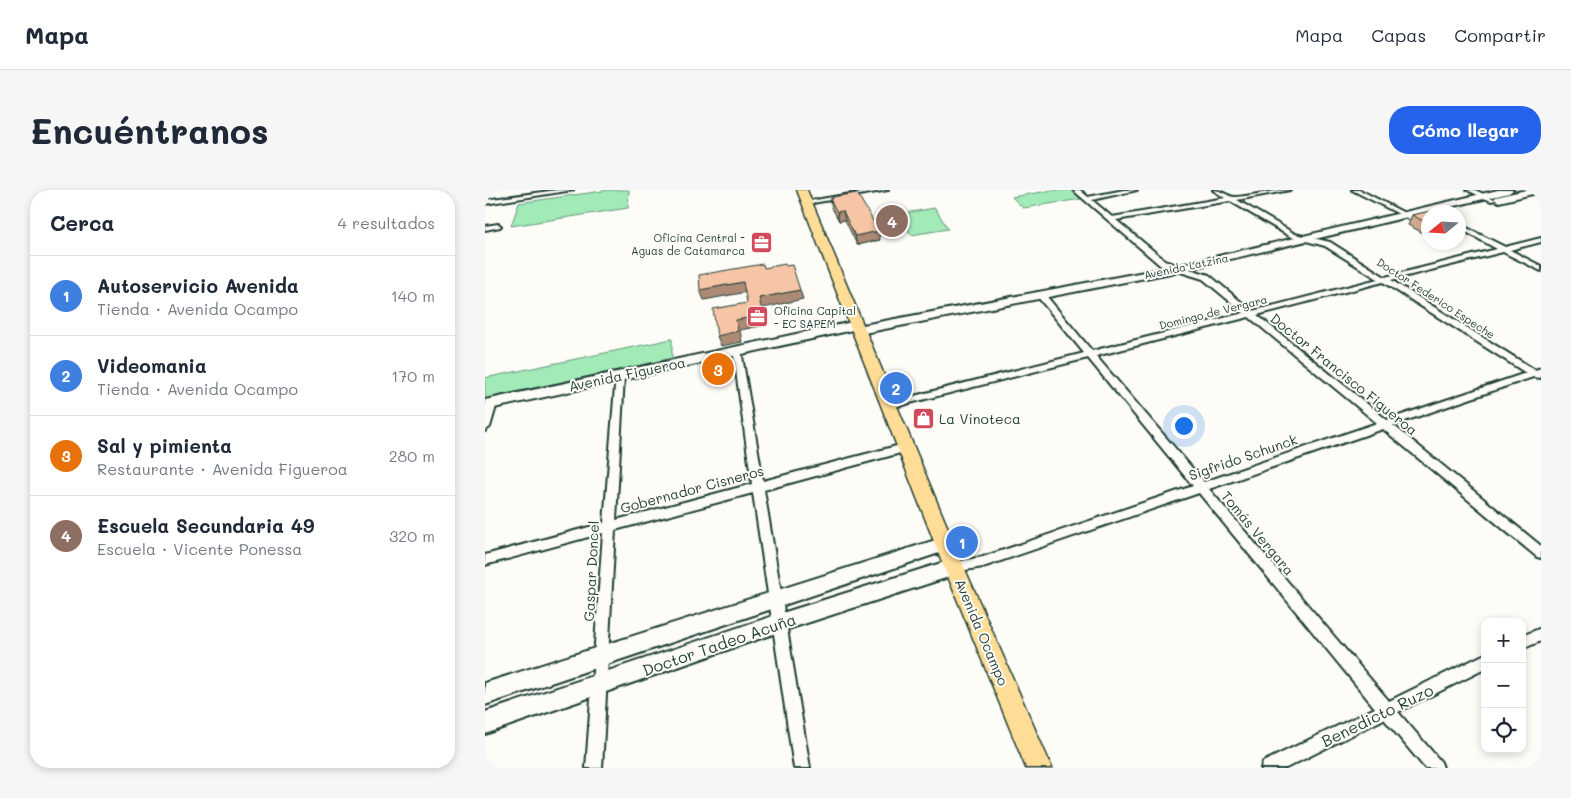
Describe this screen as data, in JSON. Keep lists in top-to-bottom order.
{
  "streets": {
    "main road": ["Avenida Ocampo"],
    "street": [
      "Avenida Latzina",
      "Doctor Federico Espeche",
      "Domingo de Vergara",
      "Avenida Figueroa",
      "Doctor Francisco Figueroa",
      "Sigfrido Schunck",
      "Gobernador Cisneros",
      "Tomás Vergara",
      "Gaspar Doncel",
      "Doctor Tadeo Acuña",
      "Benedicto Ruzo"
    ]
  },
  "crossings": [
    ["Avenida Latzina", "Doctor Federico Espeche"],
    ["Avenida Latzina", "Avenida Figueroa"],
    ["Avenida Latzina", "Doctor Francisco Figueroa"],
    ["Avenida Latzina", "Tomás Vergara"],
    ["Avenida Latzina", "Avenida Ocampo"],
    ["Doctor Federico Espeche", "Domingo de Vergara"],
    ["Doctor Federico Espeche", "Sigfrido Schunck"],
    ["Domingo de Vergara", "Doctor Francisco Figueroa"],
    ["Domingo de Vergara", "Tomás Vergara"],
    ["Domingo de Vergara", "Avenida Ocampo"],
    ["Avenida Figueroa", "Gaspar Doncel"],
    ["Avenida Figueroa", "Avenida Ocampo"],
    ["Doctor Francisco Figueroa", "Sigfrido Schunck"],
    ["Sigfrido Schunck", "Tomás Vergara"],
    ["Sigfrido Schunck", "Avenida Ocampo"],
    ["Sigfrido Schunck", "Doctor Tadeo Acuña"],
    ["Gobernador Cisneros", "Gaspar Doncel"],
    ["Gobernador Cisneros", "Avenida Ocampo"],
    ["Tomás Vergara", "Benedicto Ruzo"],
    ["Gaspar Doncel", "Doctor Tadeo Acuña"],
    ["Avenida Ocampo", "Doctor Tadeo Acuña"]
  ],
  "places": {
    "office": ["Oficina Central - Aguas de Catamarca", "Oficina Capital - EC SAPEM"],
    "shop": ["La Vinoteca"]
  },
  "north": "left",
  "page": {
    "header": "Mapa",
    "nav": ["Mapa", "Capas", "Compartir"],
    "buttons": "Cómo llegar",
    "title": "Encuéntranos",
    "heading": ["Cerca", "4 resultados"],
    "pins": [
      "4",
      "3",
      "2",
      "1"
    ],
    "list": [
      {
        "mark": "1",
        "name": "Autoservicio Avenida",
        "note": "Tienda · Avenida Ocampo",
        "value": "140 m"
      },
      {
        "mark": "2",
        "name": "Videomania",
        "note": "Tienda · Avenida Ocampo",
        "value": "170 m"
      },
      {
        "mark": "3",
        "name": "Sal y pimienta",
        "note": "Restaurante · Avenida Figueroa",
        "value": "280 m"
      },
      {
        "mark": "4",
        "name": "Escuela Secundaria 49",
        "note": "Escuela · Vicente Ponessa",
        "value": "320 m"
      }
    ],
    "map_buttons": ["+", "−"]
  }
}
